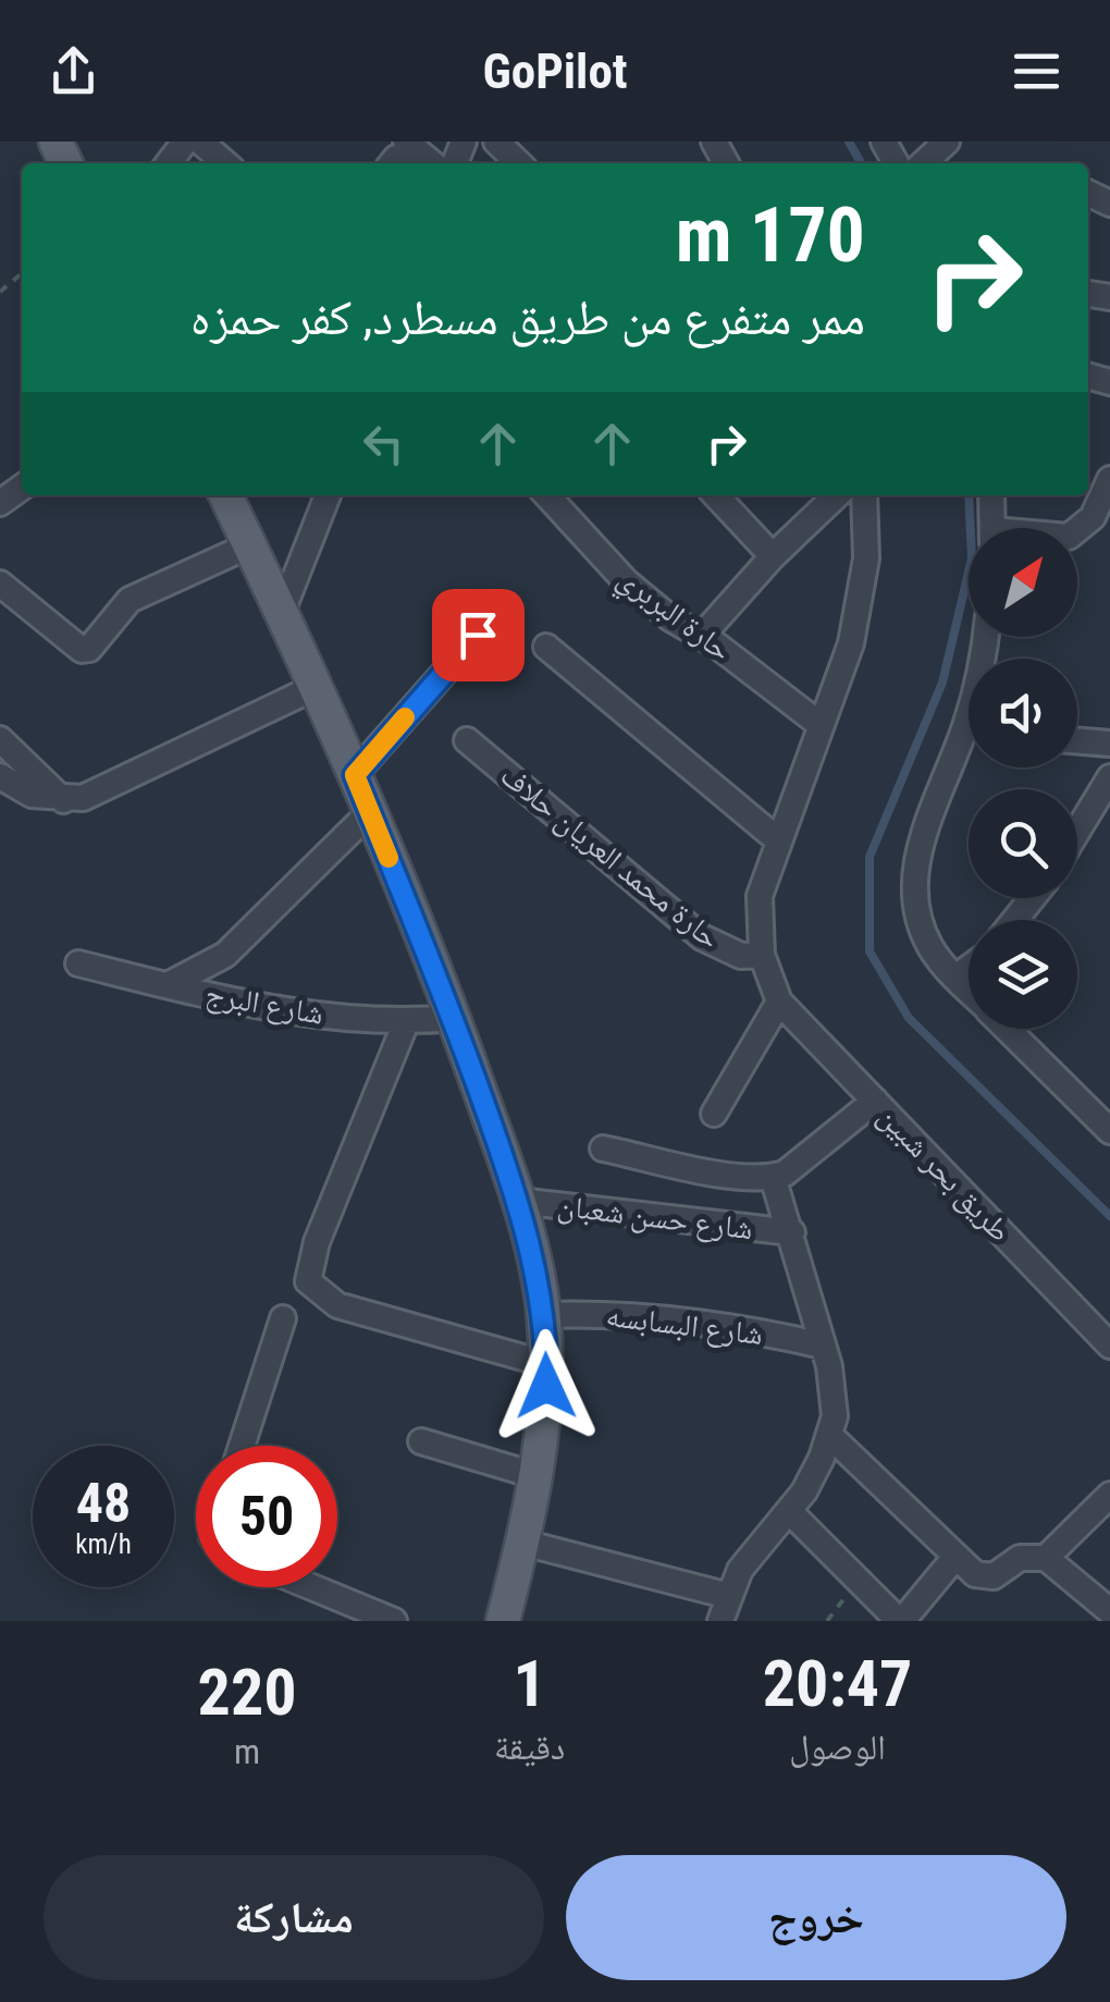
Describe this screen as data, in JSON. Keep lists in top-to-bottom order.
{
  "streets": {
    "street": [
      "حارة البربري",
      "حارة محمد العريان حلاف",
      "شارع البرج",
      "طريق بحر شبين",
      "شارع حسن شعبان",
      "شارع البسابسه"
    ]
  },
  "north": "top right",
  "page": {
    "header": "GoPilot",
    "turn": ["170 m", "ممر متفرع من طريق مسطرد, كفر حمزه"],
    "speed": "48 km/h",
    "limit": "50",
    "eta": [
      "20:47",
      "الوصول",
      "1",
      "دقيقة",
      "220",
      "m"
    ],
    "buttons": ["خروج", "مشاركة"]
  }
}
